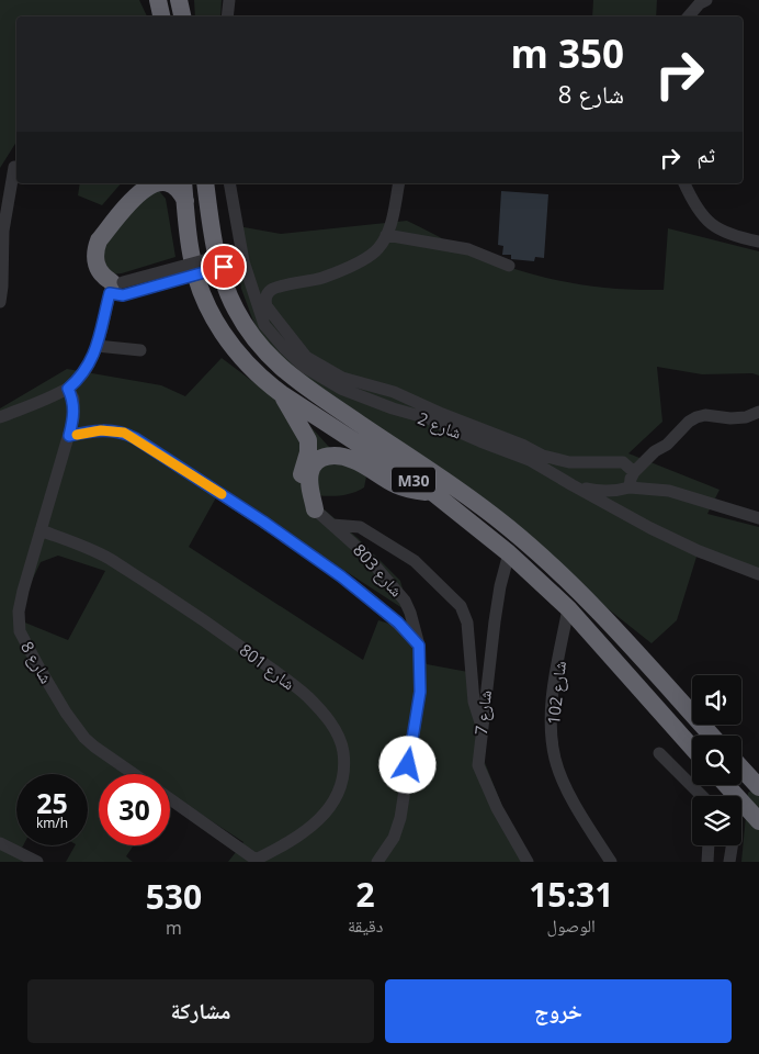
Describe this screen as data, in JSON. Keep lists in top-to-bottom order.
{
  "streets": {
    "highway": ["M30"],
    "street": [
      "شارع 2",
      "شارع 803",
      "شارع 8",
      "شارع 801",
      "شارع 102",
      "شارع 7"
    ]
  },
  "crossings": [
    ["M30", "شارع 102"],
    ["M30", "شارع 7"],
    ["شارع 8", "شارع 801"]
  ],
  "page": {
    "turn": ["350 m", "شارع 8"],
    "then": "ثم",
    "speed": "25 km/h",
    "limit": "30",
    "eta": [
      "15:31",
      "الوصول",
      "2",
      "دقيقة",
      "530",
      "m"
    ],
    "buttons": ["خروج", "مشاركة"]
  }
}
